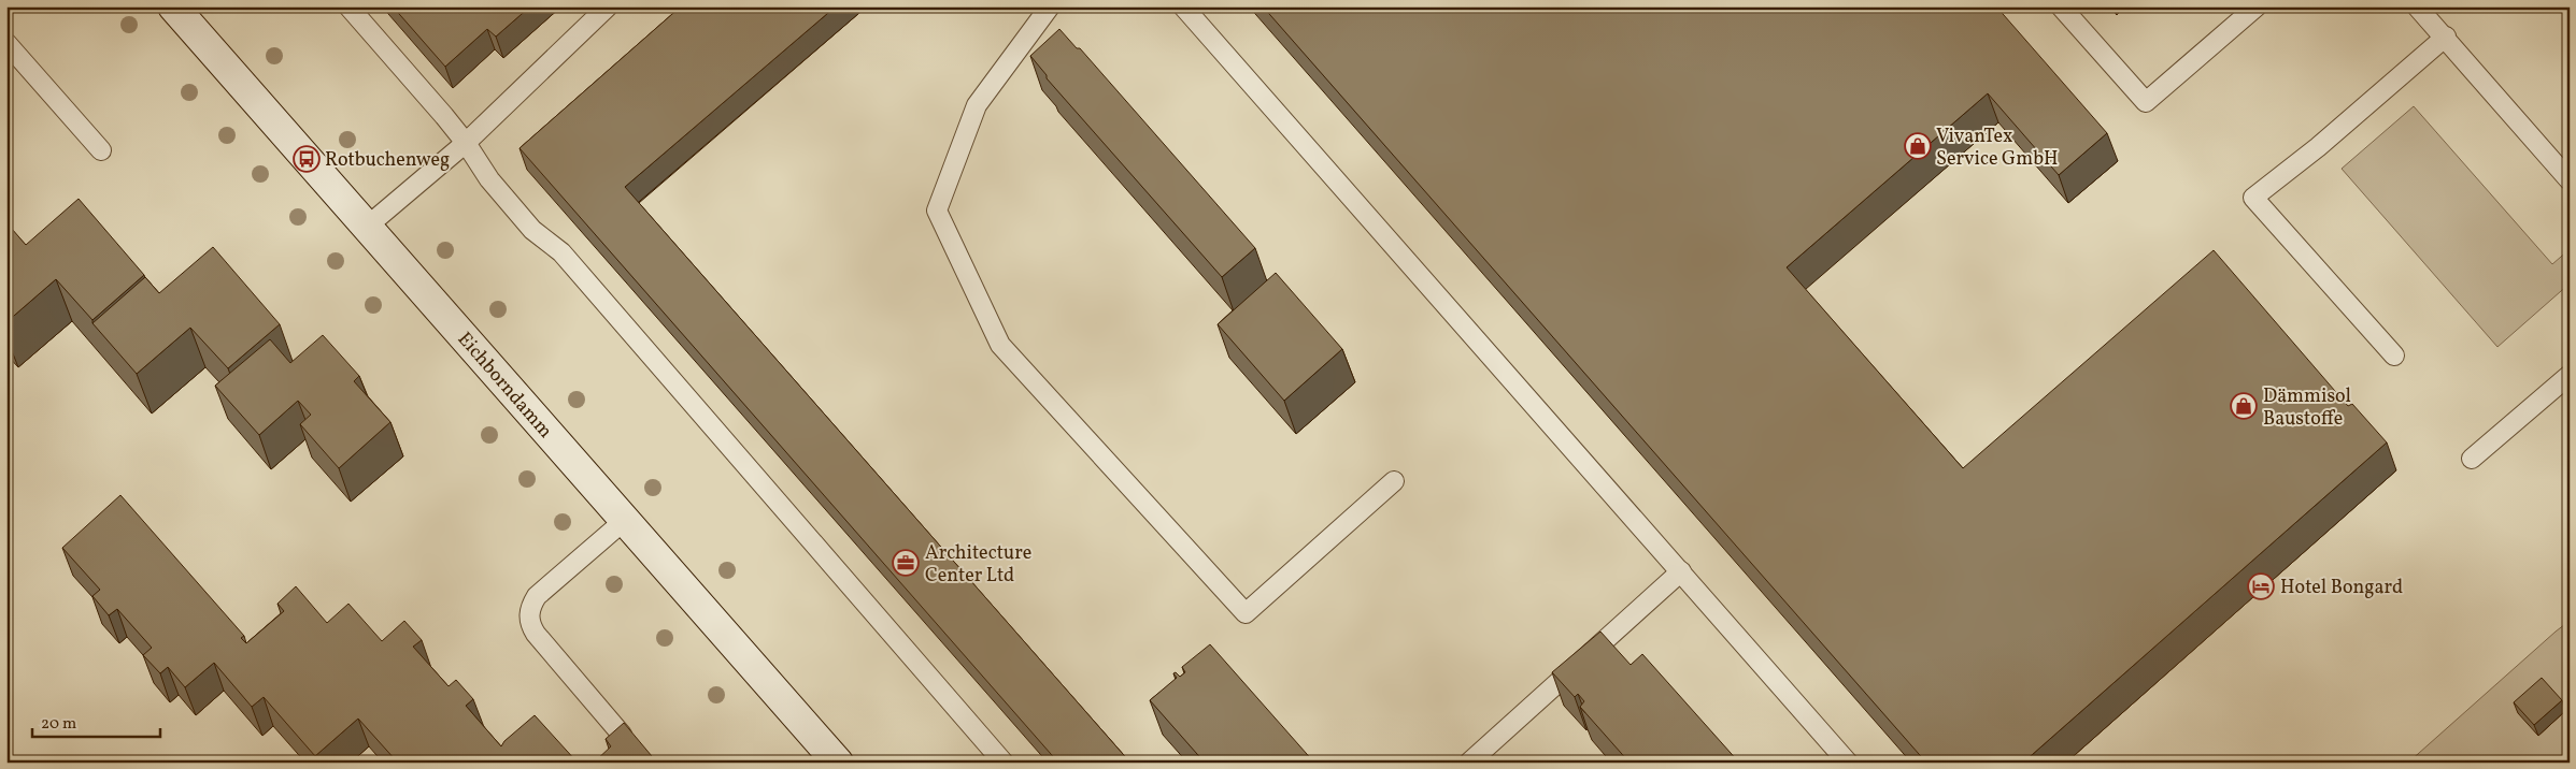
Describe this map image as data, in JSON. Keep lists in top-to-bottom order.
{
  "streets": {
    "main road": ["Eichborndamm"]
  },
  "places": {
    "shop": ["VivanTex Service GmbH", "Dämmisol Baustoffe"],
    "bus stop": ["Rotbuchenweg"],
    "office": ["Architecture Center Ltd"],
    "hotel": ["Hotel Bongard"]
  },
  "scale_bar": "20 m"
}
